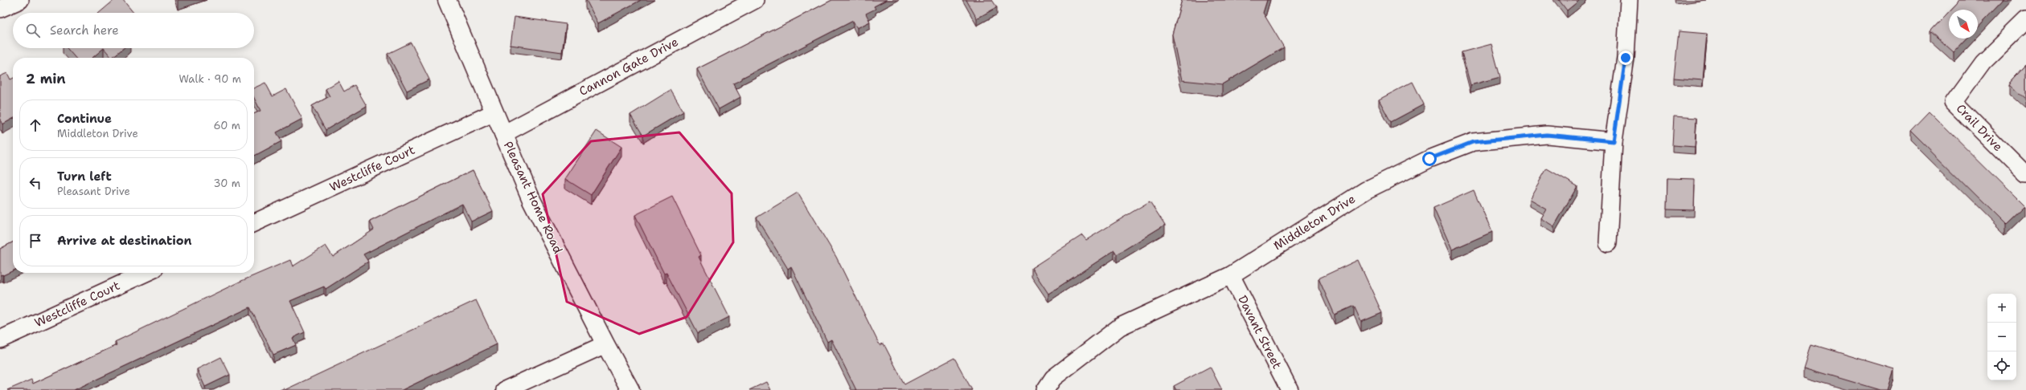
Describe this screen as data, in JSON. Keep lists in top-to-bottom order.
{
  "streets": {
    "main road": ["Pleasant Home Road"],
    "street": [
      "Cannon Gate Drive",
      "Crail Drive",
      "Westcliffe Court",
      "Middleton Drive",
      "Davant Street"
    ]
  },
  "crossings": [
    ["Cannon Gate Drive", "Pleasant Home Road"],
    ["Westcliffe Court", "Pleasant Home Road"],
    ["Middleton Drive", "Davant Street"]
  ],
  "north": "bottom right",
  "page": {
    "search": "Search here",
    "heading": ["2 min", "Walk · 90 m"],
    "list": [
      ["Continue", "Middleton Drive", "60 m"],
      ["Turn left", "Pleasant Drive", "30 m"],
      "Arrive at destination"
    ],
    "map_buttons": ["+", "−"]
  }
}
